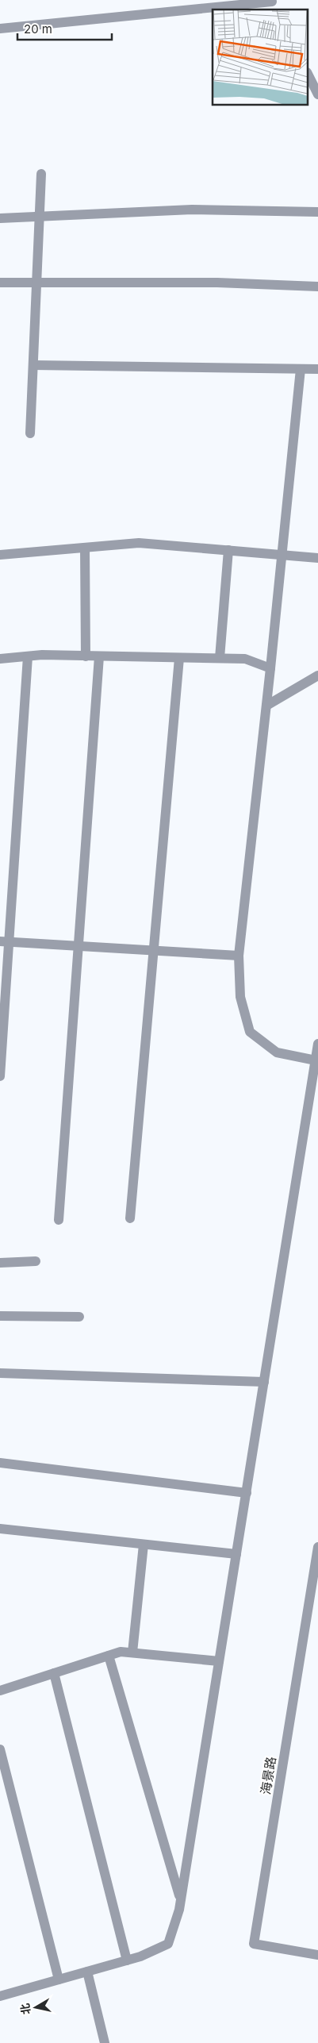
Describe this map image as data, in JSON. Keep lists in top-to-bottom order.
{
  "streets": {
    "street": ["海景路"]
  },
  "scale_bar": "20 m",
  "north": "left"
}
